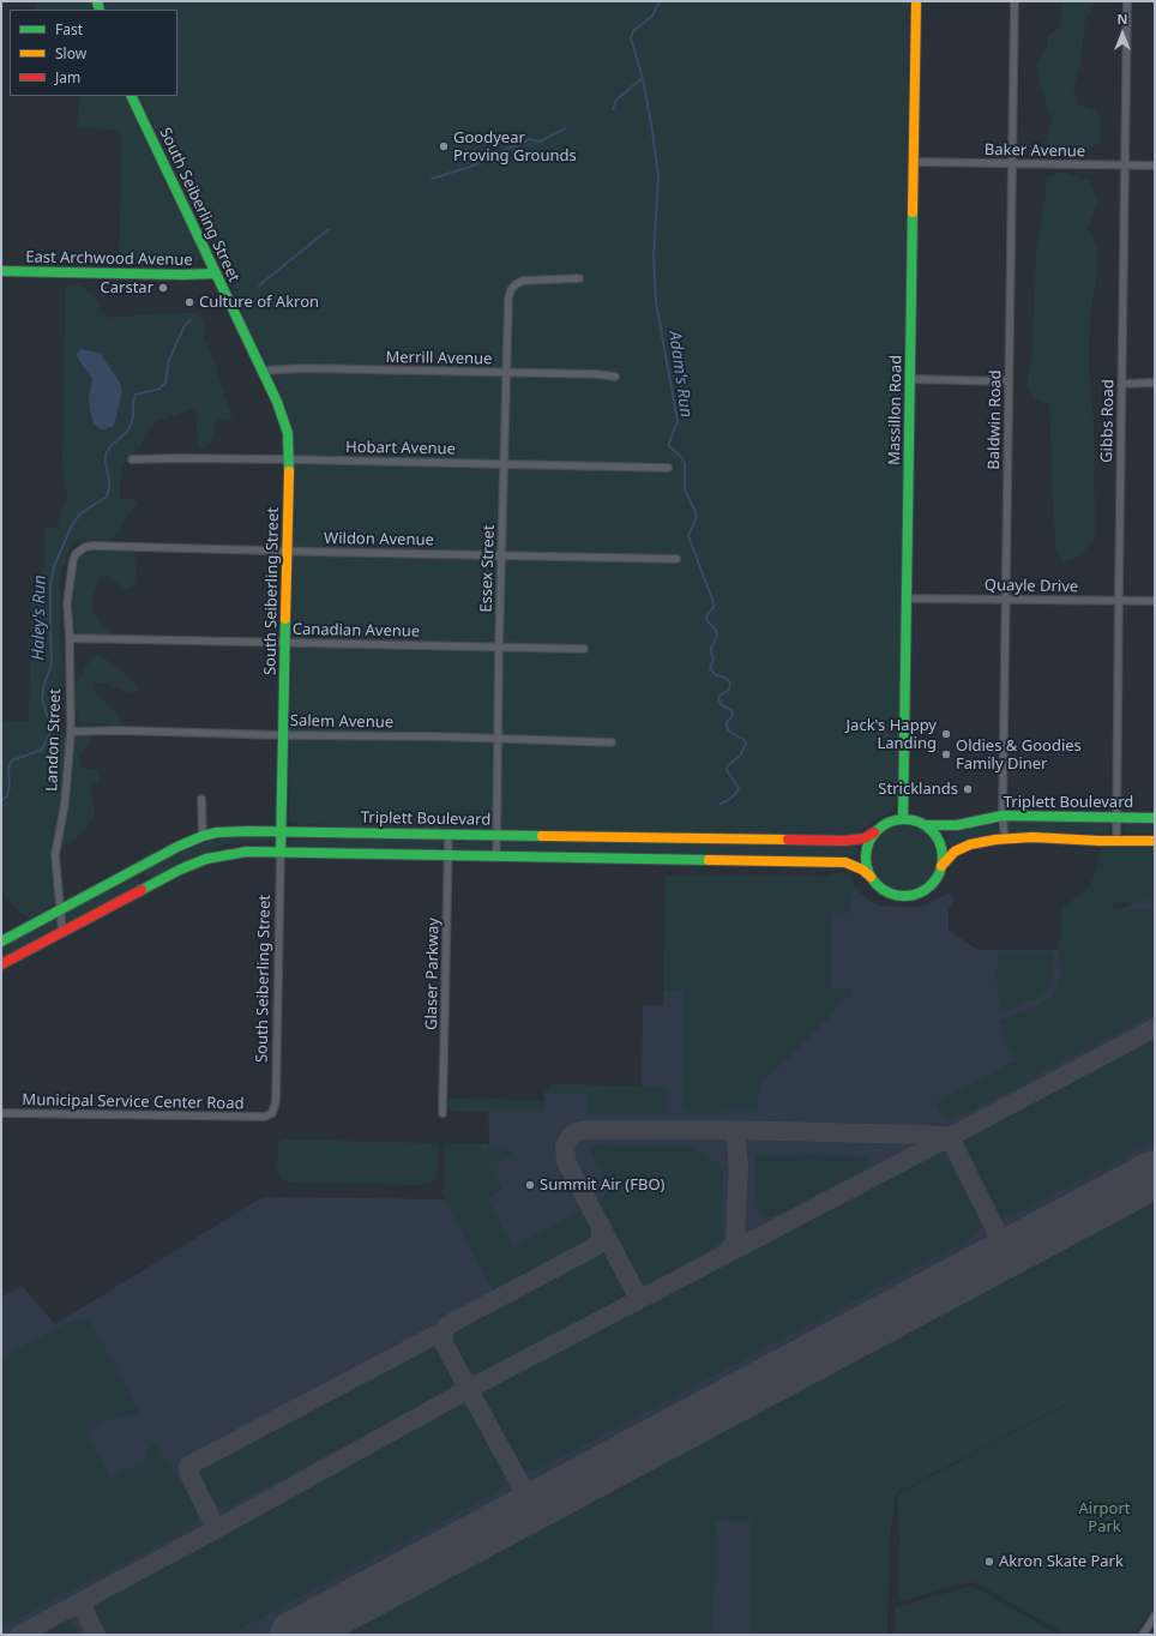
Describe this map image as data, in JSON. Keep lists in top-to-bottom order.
{
  "streets": {
    "main road": [
      "South Seiberling Street",
      "East Archwood Avenue",
      "Massillon Road",
      "Triplett Boulevard"
    ],
    "street": [
      "Baker Avenue",
      "Merrill Avenue",
      "Baldwin Road",
      "Gibbs Road",
      "Hobart Avenue",
      "Wildon Avenue",
      "Essex Street",
      "Quayle Drive",
      "Canadian Avenue",
      "Salem Avenue",
      "Landon Street",
      "Glaser Parkway",
      "Municipal Service Center Road"
    ]
  },
  "crossings": [
    ["Baker Avenue", "Massillon Road"],
    ["Baker Avenue", "Baldwin Road"],
    ["Baker Avenue", "Gibbs Road"],
    ["South Seiberling Street", "East Archwood Avenue"],
    ["South Seiberling Street", "Merrill Avenue"],
    ["South Seiberling Street", "Hobart Avenue"],
    ["South Seiberling Street", "Wildon Avenue"],
    ["South Seiberling Street", "Canadian Avenue"],
    ["South Seiberling Street", "Salem Avenue"],
    ["South Seiberling Street", "Triplett Boulevard"],
    ["South Seiberling Street", "Municipal Service Center Road"],
    ["Merrill Avenue", "Essex Street"],
    ["Massillon Road", "Quayle Drive"],
    ["Massillon Road", "Triplett Boulevard"],
    ["Baldwin Road", "Quayle Drive"],
    ["Baldwin Road", "Triplett Boulevard"],
    ["Gibbs Road", "Quayle Drive"],
    ["Gibbs Road", "Triplett Boulevard"],
    ["Hobart Avenue", "Essex Street"],
    ["Wildon Avenue", "Essex Street"],
    ["Wildon Avenue", "Landon Street"],
    ["Essex Street", "Canadian Avenue"],
    ["Essex Street", "Salem Avenue"],
    ["Essex Street", "Triplett Boulevard"],
    ["Canadian Avenue", "Landon Street"],
    ["Salem Avenue", "Landon Street"],
    ["Landon Street", "Triplett Boulevard"],
    ["Triplett Boulevard", "Glaser Parkway"]
  ],
  "water": ["Adam's Run", "Haley's Run"],
  "parks": ["Airport Park"],
  "places": [
    "Goodyear Proving Grounds",
    "Carstar",
    "Culture of Akron",
    "Jack's Happy Landing",
    "Oldies & Goodies Family Diner",
    "Stricklands",
    "Summit Air (FBO)",
    "Akron Skate Park"
  ],
  "legend": ["Fast", "Slow", "Jam"],
  "north": "top"
}
